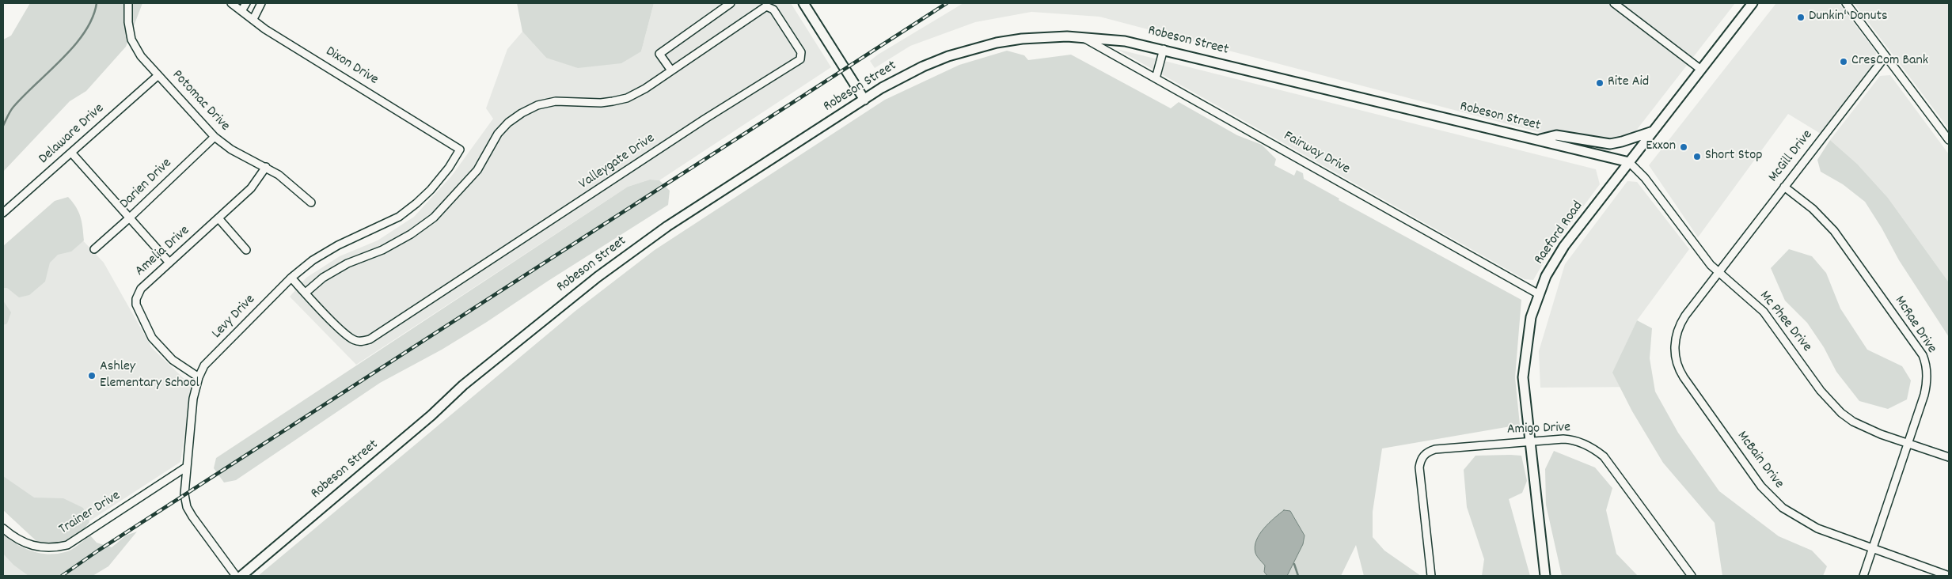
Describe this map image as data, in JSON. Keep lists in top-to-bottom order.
{
  "streets": {
    "main road": ["Robeson Street", "Raeford Road"],
    "street": [
      "Dixon Drive",
      "Potomac Drive",
      "Delaware Drive",
      "Fairway Drive",
      "McGill Drive",
      "Valleygate Drive",
      "Darien Drive",
      "Amelia Drive",
      "Levy Drive",
      "Mc Phee Drive",
      "McRae Drive",
      "Amigo Drive",
      "McBain Drive",
      "Trainer Drive"
    ]
  },
  "crossings": [
    ["Robeson Street", "Fairway Drive"],
    ["Robeson Street", "Raeford Road"],
    ["Robeson Street", "Mc Phee Drive"],
    ["Dixon Drive", "Levy Drive"],
    ["Potomac Drive", "Delaware Drive"],
    ["Potomac Drive", "Darien Drive"],
    ["Potomac Drive", "Amelia Drive"],
    ["Fairway Drive", "Raeford Road"],
    ["McGill Drive", "Mc Phee Drive"],
    ["McGill Drive", "McRae Drive"],
    ["McGill Drive", "McBain Drive"],
    ["Valleygate Drive", "Levy Drive"],
    ["Raeford Road", "Mc Phee Drive"],
    ["Raeford Road", "Amigo Drive"],
    ["Amelia Drive", "Levy Drive"],
    ["Levy Drive", "Trainer Drive"],
    ["Mc Phee Drive", "McRae Drive"],
    ["Mc Phee Drive", "McBain Drive"],
    ["McRae Drive", "McBain Drive"]
  ],
  "places": [
    "Dunkin' Donuts",
    "CresCom Bank",
    "Rite Aid",
    "Exxon",
    "Short Stop",
    "Ashley Elementary School"
  ]
}
